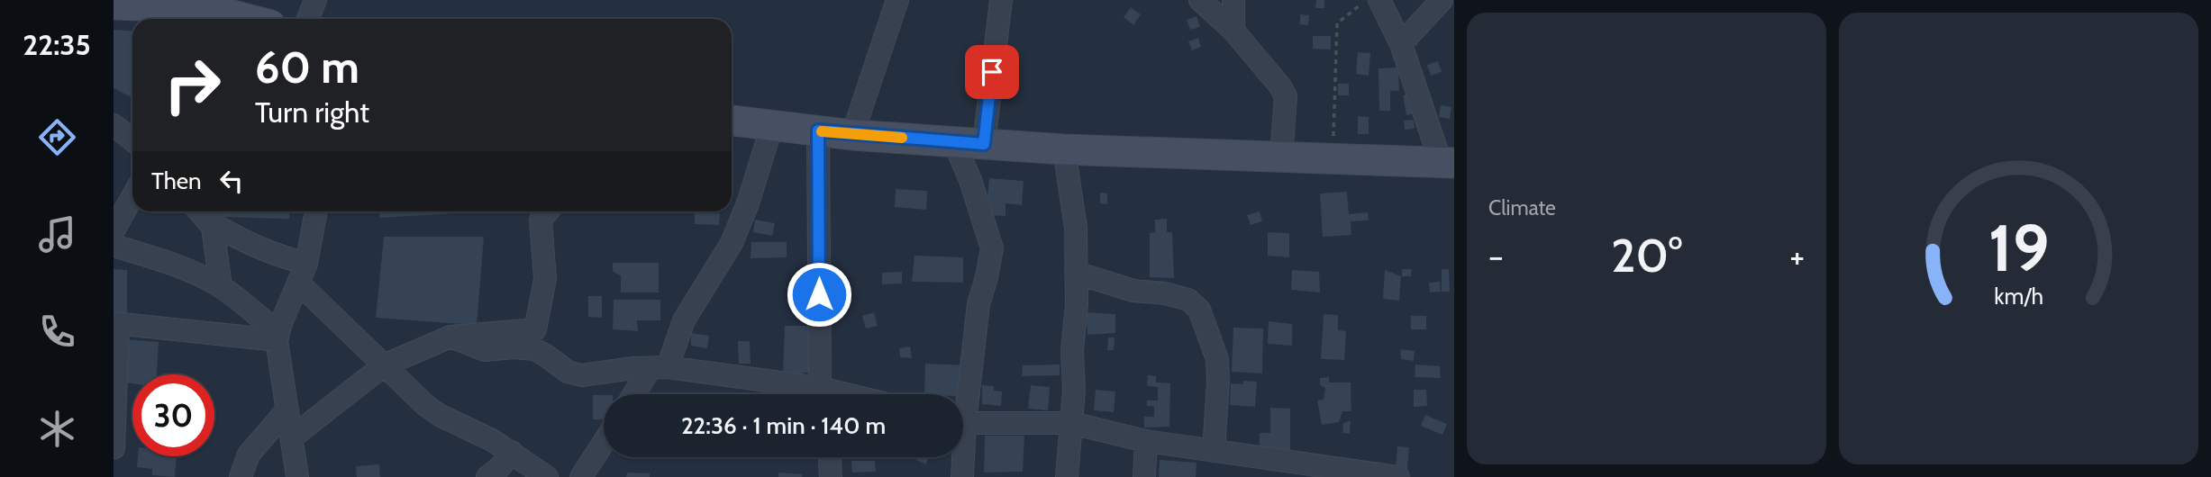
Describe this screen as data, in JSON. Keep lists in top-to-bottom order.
{
  "page": {
    "tabs": "22:35",
    "tile": "Climate",
    "turn": ["60 m", "Turn right"],
    "then": "Then",
    "heat": ["−", "20°", "+"],
    "limit": "30",
    "trip": "22:36 · 1 min · 140 m",
    "gauge": ["19", "km/h"]
  }
}
